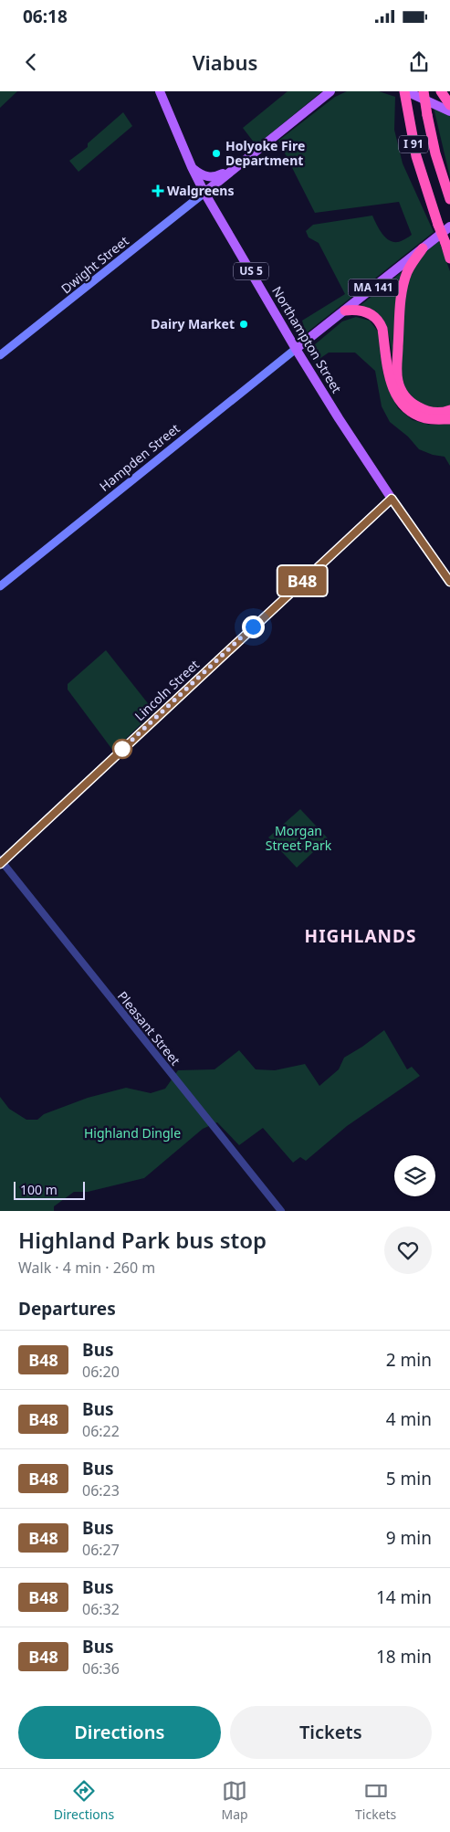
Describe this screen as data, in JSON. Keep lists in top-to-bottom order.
{
  "streets": {
    "highway": ["I 91"],
    "main road": [
      "Dwight Street",
      "US 5",
      "MA 141",
      "Northampton Street",
      "Hampden Street",
      "Lincoln Street"
    ],
    "street": ["Pleasant Street"]
  },
  "crossings": [
    ["Dwight Street", "Northampton Street"],
    ["US 5", "Northampton Street"],
    ["US 5", "Lincoln Street"],
    ["MA 141", "Northampton Street"],
    ["MA 141", "Hampden Street"],
    ["Northampton Street", "Hampden Street"],
    ["Northampton Street", "Lincoln Street"],
    ["Lincoln Street", "Pleasant Street"]
  ],
  "districts": ["HIGHLANDS"],
  "parks": ["Morgan Street Park", "Highland Dingle"],
  "places": {
    "other": ["Holyoke Fire Department", "Dairy Market"],
    "health": ["Walgreens"]
  },
  "lines": ["bus line B48"],
  "scale_bar": "100 m",
  "page": {
    "status": "06:18",
    "header": "Viabus",
    "on_map": "B48",
    "scale": "100 m",
    "heading": [
      ["Highland Park bus stop", "Walk · 4 min · 260 m"],
      "Departures"
    ],
    "list": [
      {
        "mark": "B48",
        "name": "Bus",
        "note": "06:20",
        "value": "2 min"
      },
      {
        "mark": "B48",
        "name": "Bus",
        "note": "06:22",
        "value": "4 min"
      },
      {
        "mark": "B48",
        "name": "Bus",
        "note": "06:23",
        "value": "5 min"
      },
      {
        "mark": "B48",
        "name": "Bus",
        "note": "06:27",
        "value": "9 min"
      },
      {
        "mark": "B48",
        "name": "Bus",
        "note": "06:32",
        "value": "14 min"
      },
      {
        "mark": "B48",
        "name": "Bus",
        "note": "06:36",
        "value": "18 min"
      }
    ],
    "buttons": ["Directions", "Tickets"],
    "tabs": ["Directions", "Map", "Tickets"]
  }
}
